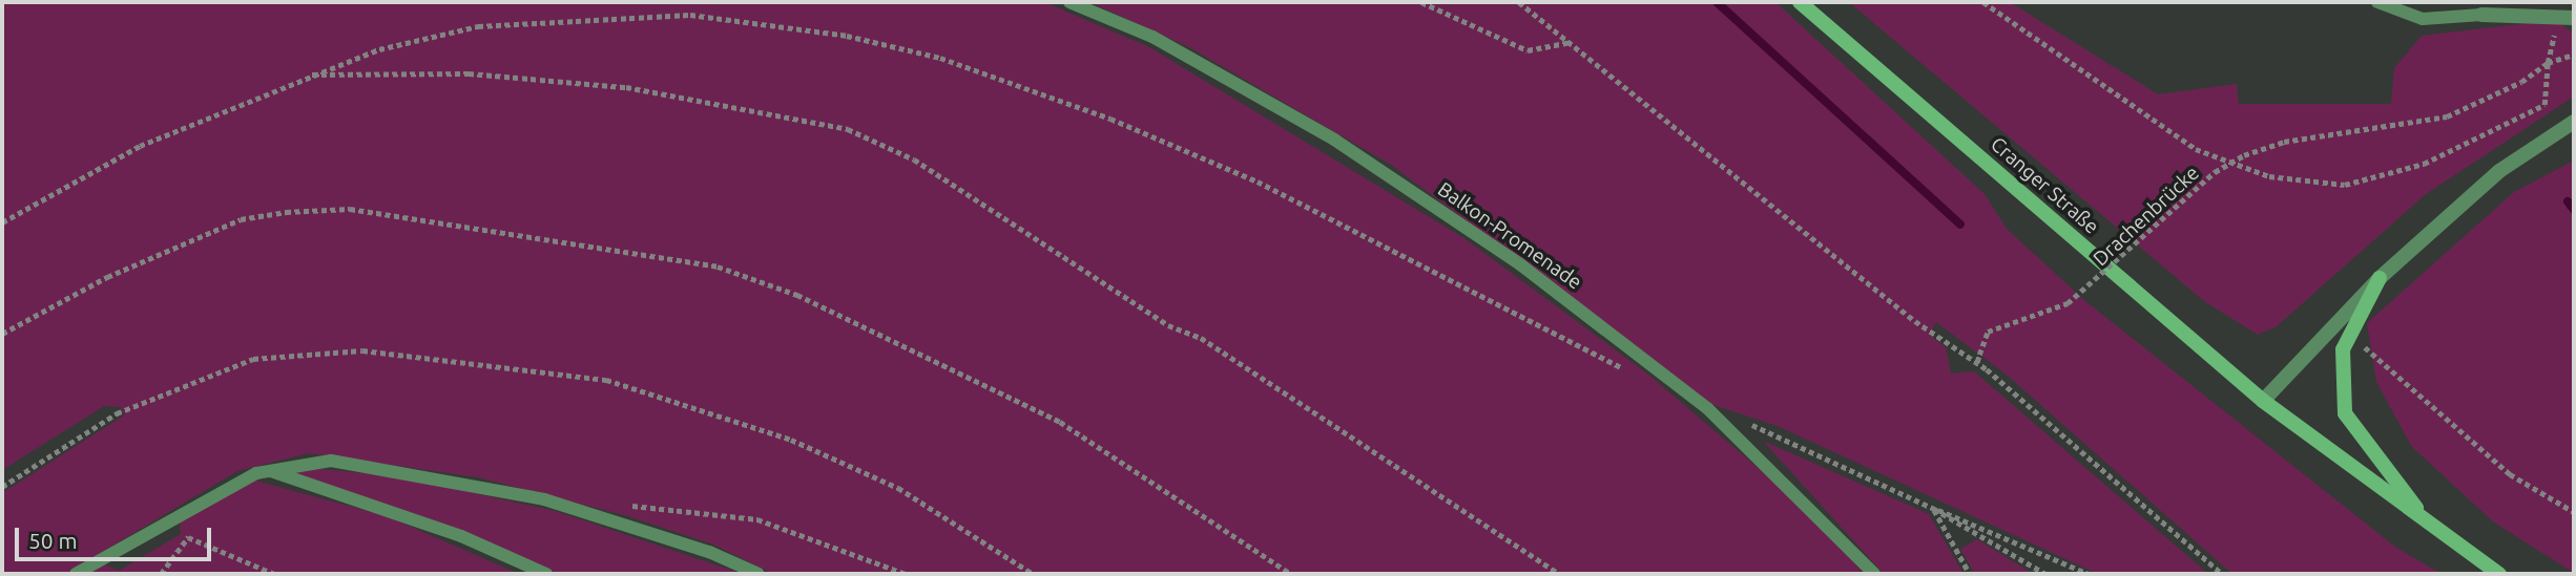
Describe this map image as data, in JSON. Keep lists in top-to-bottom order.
{
  "streets": {
    "main road": ["Cranger Straße"],
    "lane": ["Balkon-Promenade"],
    "path": ["Drachenbrücke"]
  },
  "scale_bar": "50 m"
}
